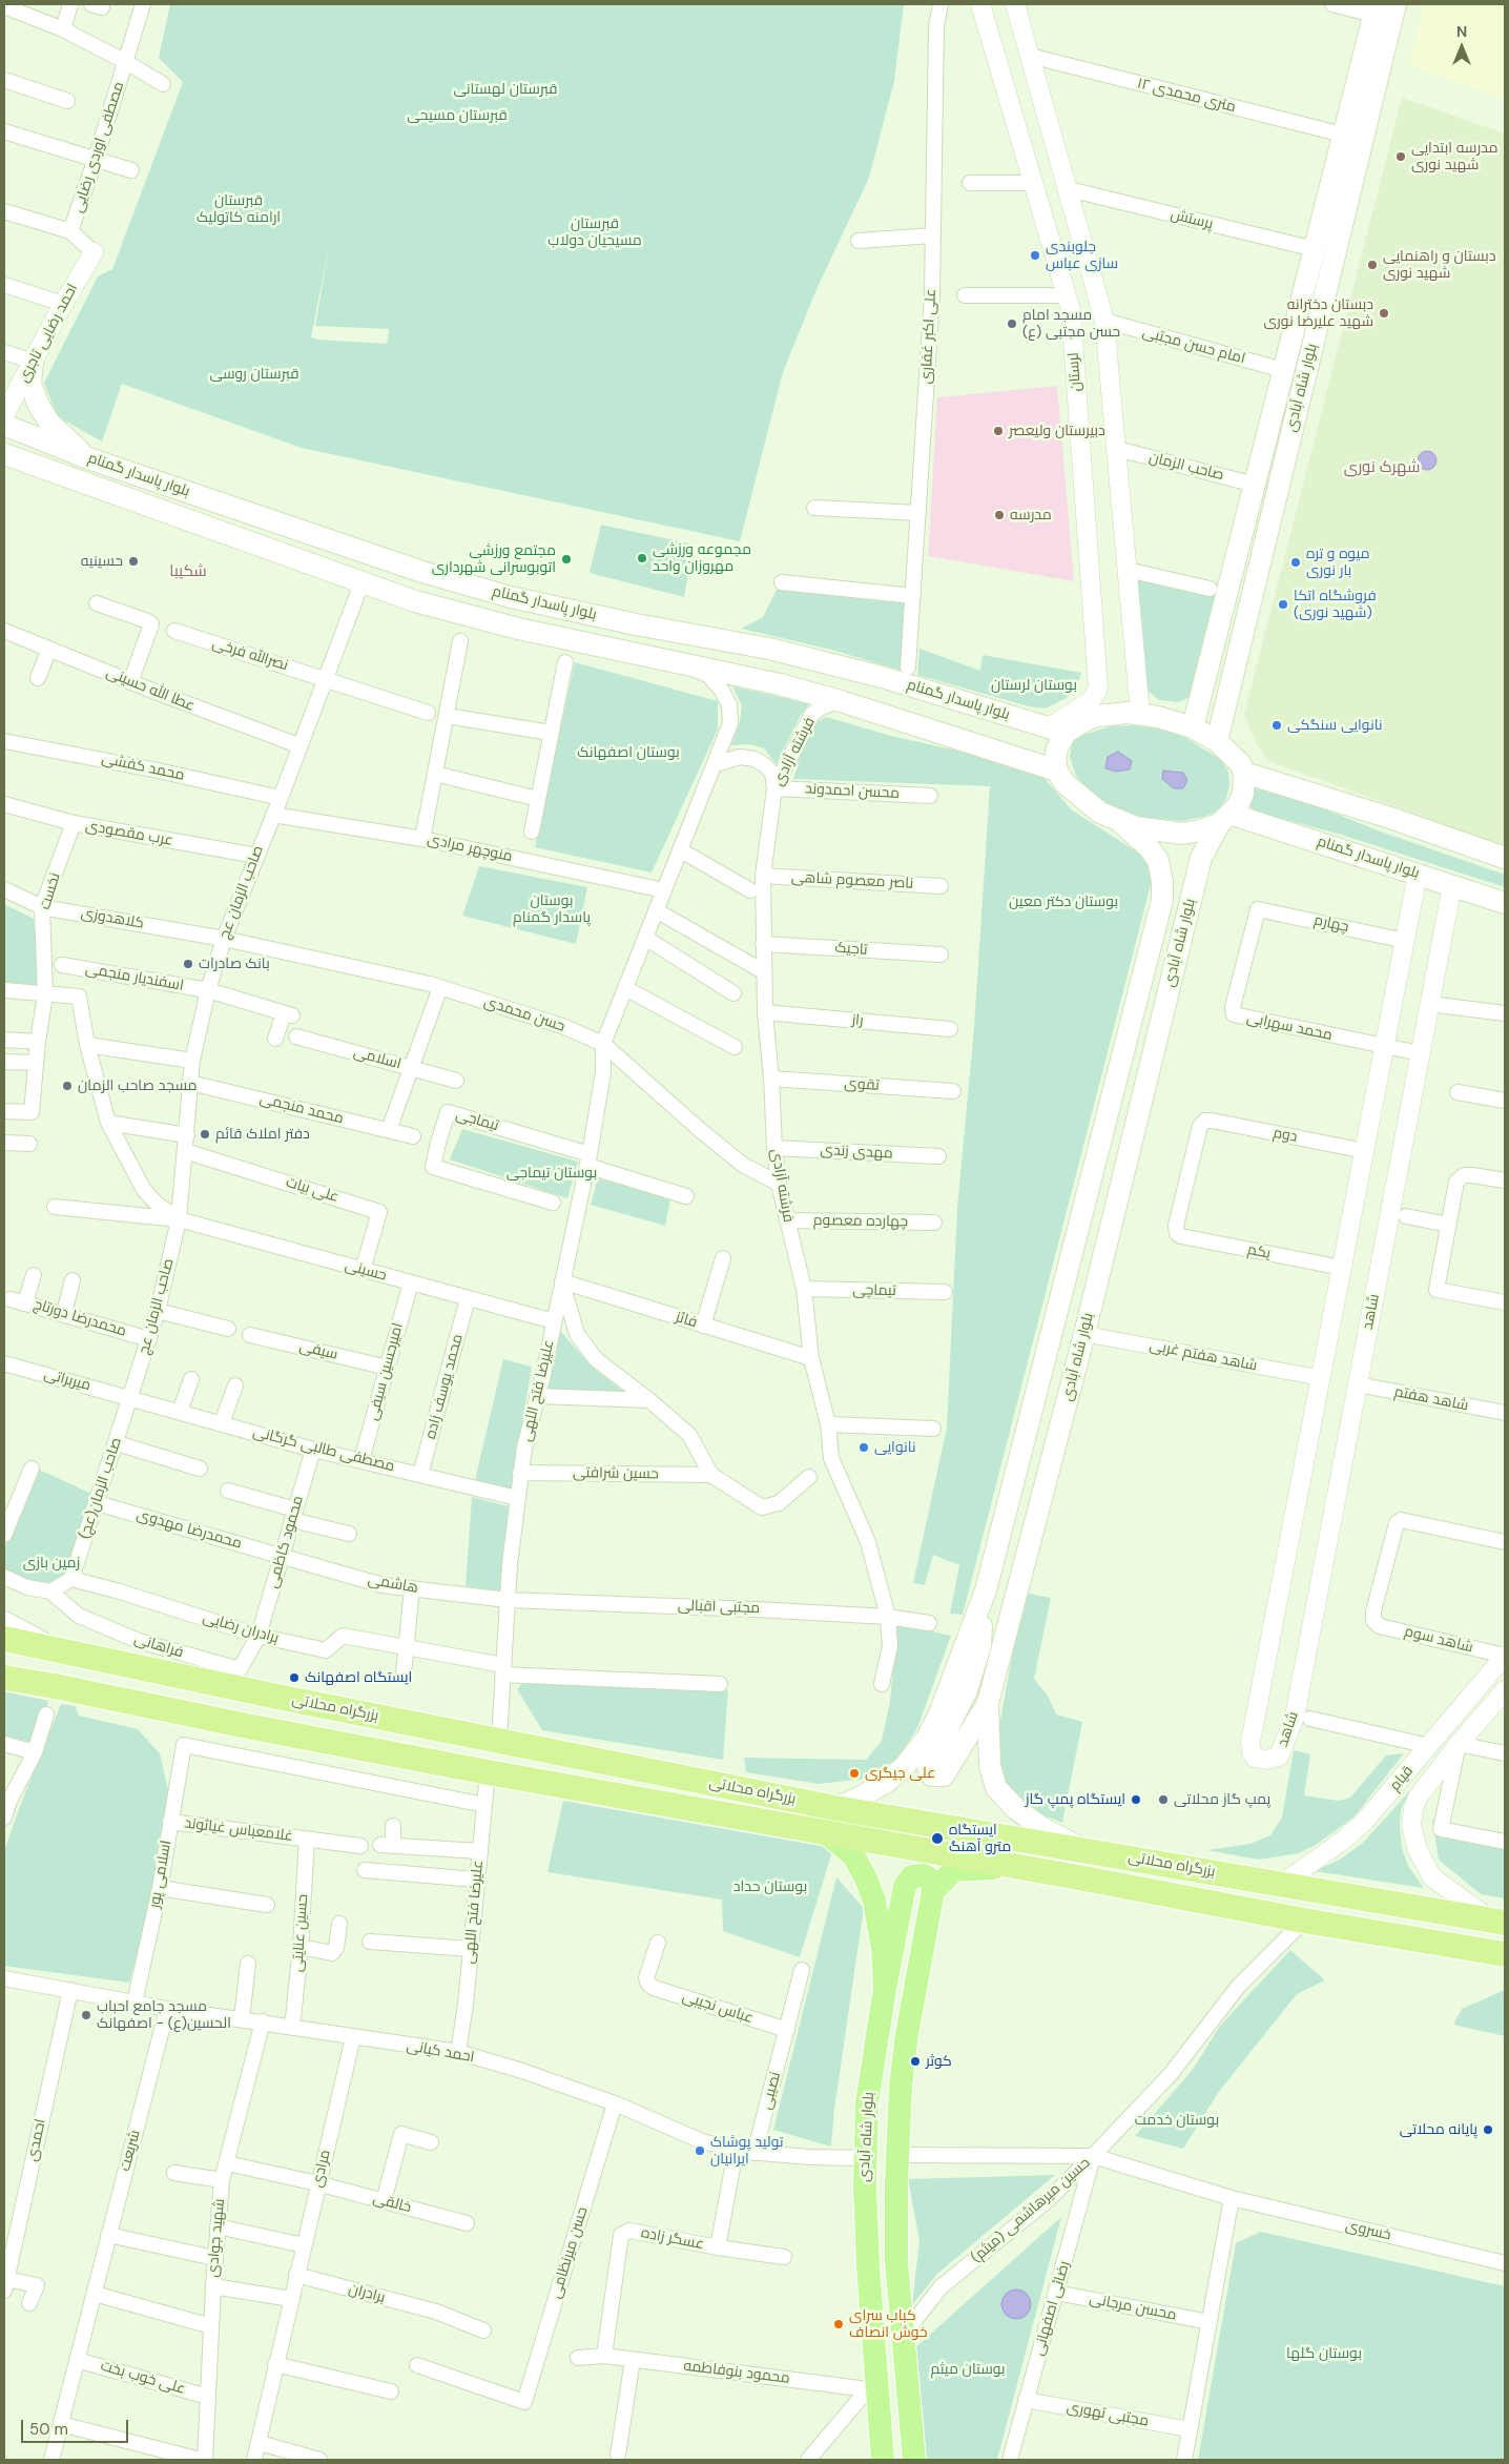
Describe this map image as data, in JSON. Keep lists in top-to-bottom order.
{
  "streets": {
    "highway": ["بزرگراه محلاتی"],
    "main road": ["بلوار شاه آبادی", "بلوار پاسدار گمنام"],
    "street": [
      "۱۲ متری محمدی",
      "مصطفی اوردی رضایی",
      "پرستش",
      "احمد رضایی تاجری",
      "علی اکبر غفاری",
      "امام حسن مجتبی",
      "لرستان",
      "صاحب الزمان",
      "نصرالله فرخی",
      "عطا الله حسینی",
      "فرشته آزادی",
      "محمد کفشی",
      "محسن احمدوند",
      "عرب مقصودی",
      "منوچهر مرادی",
      "ناصر معصوم شاهی",
      "نخست",
      "صاحب الزمان عج",
      "کلاهدوزی",
      "چهارم",
      "تاجیک",
      "اسفندیار منجمی",
      "حسن محمدی",
      "راز",
      "محمد سهرابی",
      "اسلامی",
      "تقوی",
      "محمد منجمی",
      "تیماجی",
      "دوم",
      "مهدی زندی",
      "علی بیات",
      "چهارده معصوم",
      "یکم",
      "حسینی",
      "تیماچی",
      "شاهد",
      "محمدرضا دورتاج",
      "فائز",
      "سیفی",
      "شاهد هفتم غربی",
      "امیرحسین سیفی",
      "میربراتی",
      "محمد یوسف زاده",
      "علیرضا فتح‌ اللهی",
      "شاهد هفتم",
      "مصطفی طالبی گرگانی",
      "حسین شرافتی",
      "صاحب الزمان(عج)",
      "محمدرضا مهدوی",
      "محمود کاظمی",
      "هاشمی",
      "مجتبی اقبالی",
      "برادران رضایی",
      "شاهد سوم",
      "فراهانی",
      "قیام",
      "غلامعباس غیاثوند",
      "اسلامی پور",
      "علیرضا فتح اللهی",
      "حسین عنایتی",
      "عباس نجیبی",
      "احمد کیانی",
      "نصیبی",
      "احمدی",
      "شریعت",
      "مرادی",
      "خالقی",
      "حسین میرهاشمی (میثم)",
      "خسروی",
      "شهید جوادی",
      "عسگر زاده",
      "حسن میرنظامی",
      "برادران",
      "محسن مرجانی",
      "رضائی اصفهانی",
      "محمود بنوفاطمه",
      "علی خوب بخت",
      "مجتبی تهوری"
    ]
  },
  "crossings": [
    ["۱۲ متری محمدی", "بلوار شاه آبادی"],
    ["پرستش", "بلوار شاه آبادی"],
    ["امام حسن مجتبی", "بلوار شاه آبادی"],
    ["لرستان", "بلوار شاه آبادی"],
    ["لرستان", "بلوار پاسدار گمنام"],
    ["بلوار شاه آبادی", "صاحب الزمان"],
    ["بلوار شاه آبادی", "بلوار پاسدار گمنام"],
    ["بلوار شاه آبادی", "شاهد هفتم غربی"],
    ["بلوار شاه آبادی", "بزرگراه محلاتی"],
    ["بلوار شاه آبادی", "احمد کیانی"],
    ["بلوار شاه آبادی", "محمود بنوفاطمه"],
    ["بلوار پاسدار گمنام", "فرشته آزادی"],
    ["بلوار پاسدار گمنام", "صاحب الزمان عج"],
    ["بلوار پاسدار گمنام", "شاهد"],
    ["نصرالله فرخی", "صاحب الزمان عج"],
    ["عطا الله حسینی", "صاحب الزمان عج"],
    ["فرشته آزادی", "محسن احمدوند"],
    ["فرشته آزادی", "ناصر معصوم شاهی"],
    ["فرشته آزادی", "تاجیک"],
    ["فرشته آزادی", "حسن محمدی"],
    ["فرشته آزادی", "راز"],
    ["فرشته آزادی", "تقوی"],
    ["فرشته آزادی", "مهدی زندی"],
    ["فرشته آزادی", "چهارده معصوم"],
    ["فرشته آزادی", "تیماچی"],
    ["فرشته آزادی", "فائز"],
    ["فرشته آزادی", "مجتبی اقبالی"],
    ["محمد کفشی", "صاحب الزمان عج"],
    ["عرب مقصودی", "نخست"],
    ["عرب مقصودی", "صاحب الزمان عج"],
    ["منوچهر مرادی", "صاحب الزمان عج"],
    ["نخست", "کلاهدوزی"],
    ["صاحب الزمان عج", "کلاهدوزی"],
    ["صاحب الزمان عج", "اسفندیار منجمی"],
    ["صاحب الزمان عج", "حسن محمدی"],
    ["صاحب الزمان عج", "محمد منجمی"],
    ["صاحب الزمان عج", "علی بیات"],
    ["صاحب الزمان عج", "حسینی"],
    ["صاحب الزمان عج", "محمدرضا دورتاج"],
    ["صاحب الزمان عج", "میربراتی"],
    ["صاحب الزمان عج", "مصطفی طالبی گرگانی"],
    ["صاحب الزمان عج", "صاحب الزمان(عج)"],
    ["کلاهدوزی", "حسن محمدی"],
    ["چهارم", "محمد سهرابی"],
    ["چهارم", "شاهد"],
    ["حسن محمدی", "علیرضا فتح‌ اللهی"],
    ["محمد سهرابی", "شاهد"],
    ["تیماجی", "علیرضا فتح‌ اللهی"],
    ["دوم", "یکم"],
    ["دوم", "شاهد"],
    ["علی بیات", "حسینی"],
    ["یکم", "شاهد"],
    ["حسینی", "امیرحسین سیفی"],
    ["حسینی", "محمد یوسف زاده"],
    ["حسینی", "علیرضا فتح‌ اللهی"],
    ["شاهد", "شاهد هفتم غربی"],
    ["شاهد", "شاهد هفتم"],
    ["فائز", "علیرضا فتح‌ اللهی"],
    ["سیفی", "امیرحسین سیفی"],
    ["امیرحسین سیفی", "مصطفی طالبی گرگانی"],
    ["میربراتی", "مصطفی طالبی گرگانی"],
    ["میربراتی", "صاحب الزمان(عج)"],
    ["محمد یوسف زاده", "مصطفی طالبی گرگانی"],
    ["علیرضا فتح‌ اللهی", "مصطفی طالبی گرگانی"],
    ["علیرضا فتح‌ اللهی", "حسین شرافتی"],
    ["علیرضا فتح‌ اللهی", "هاشمی"],
    ["علیرضا فتح‌ اللهی", "مجتبی اقبالی"],
    ["علیرضا فتح‌ اللهی", "بزرگراه محلاتی"],
    ["مصطفی طالبی گرگانی", "صاحب الزمان(عج)"],
    ["مصطفی طالبی گرگانی", "محمود کاظمی"],
    ["صاحب الزمان(عج)", "محمدرضا مهدوی"],
    ["صاحب الزمان(عج)", "برادران رضایی"],
    ["محمدرضا مهدوی", "محمود کاظمی"],
    ["محمدرضا مهدوی", "هاشمی"],
    ["محمود کاظمی", "هاشمی"],
    ["محمود کاظمی", "برادران رضایی"],
    ["محمود کاظمی", "فراهانی"],
    ["هاشمی", "مجتبی اقبالی"],
    ["برادران رضایی", "فراهانی"],
    ["شاهد سوم", "قیام"],
    ["بزرگراه محلاتی", "قیام"],
    ["بزرگراه محلاتی", "علیرضا فتح اللهی"],
    ["بزرگراه محلاتی", "حسین میرهاشمی (میثم)"],
    ["غلامعباس غیاثوند", "اسلامی پور"],
    ["غلامعباس غیاثوند", "حسین عنایتی"],
    ["اسلامی پور", "علیرضا فتح اللهی"],
    ["اسلامی پور", "احمد کیانی"],
    ["علیرضا فتح اللهی", "احمد کیانی"],
    ["حسین عنایتی", "احمد کیانی"],
    ["عباس نجیبی", "نصیبی"],
    ["احمد کیانی", "نصیبی"],
    ["احمد کیانی", "احمدی"],
    ["احمد کیانی", "شریعت"],
    ["احمد کیانی", "مرادی"],
    ["احمد کیانی", "شهید جوادی"],
    ["احمد کیانی", "حسن میرنظامی"],
    ["شریعت", "علی خوب بخت"],
    ["مرادی", "خالقی"],
    ["مرادی", "برادران"],
    ["خالقی", "شهید جوادی"],
    ["حسین میرهاشمی (میثم)", "خسروی"],
    ["حسین میرهاشمی (میثم)", "رضائی اصفهانی"],
    ["خسروی", "رضائی اصفهانی"],
    ["شهید جوادی", "علی خوب بخت"],
    ["عسگر زاده", "محمود بنوفاطمه"],
    ["محسن مرجانی", "رضائی اصفهانی"],
    ["رضائی اصفهانی", "مجتبی تهوری"]
  ],
  "districts": ["شهرک نوری", "شکیبا"],
  "parks": [
    "قبرستان لهستانی",
    "قبرستان مسیحی",
    "قبرستان ارامنه کاتولیک",
    "قبرستان مسیحیان دولاب",
    "قبرستان روسی",
    "بوستان لرستان",
    "بوستان اصفهانک",
    "بوستان پاسدار گمنام",
    "بوستان دکتر معین",
    "بوستان تیماجی",
    "زمین بازی",
    "بوستان حداد",
    "بوستان خدمت",
    "بوستان گلها",
    "بوستان میثم"
  ],
  "places": [
    "مدرسه ابتدایی شهید نوری",
    "جلوبندی سازی عباس",
    "دبستان و راهنمایی شهید نوری",
    "دبستان دخترانه شهید علیرضا نوری",
    "مسجد امام حسن مجتبی (ع)",
    "دبیرستان ولیعصر",
    "مدرسه",
    "مجموعه ورزشی مهروزان واحد",
    "مجتمع ورزشی اتوبوسرانی شهرداری",
    "حسینیه",
    "میوه و تره بار نوری",
    "فروشگاه اتکا (شهید نوری)",
    "نانوایی سنگکی",
    "بانک صادرات",
    "مسجد صاحب الزمان",
    "دفتر املاک قائم",
    "نانوایی",
    "ایستگاه اصفهانک",
    "علی جیگری",
    "ایستگاه پمپ گاز",
    "پمپ گاز محلاتی",
    "ایستگاه مترو آهنگ",
    "مسجد جامع احباب الحسین(ع) - اصفهانک",
    "کوثر",
    "پایانه محلاتی",
    "تولید پوشاک ایرانیان",
    "کباب سرای خوش انصاف"
  ],
  "scale_bar": "50 m",
  "north": "top"
}
